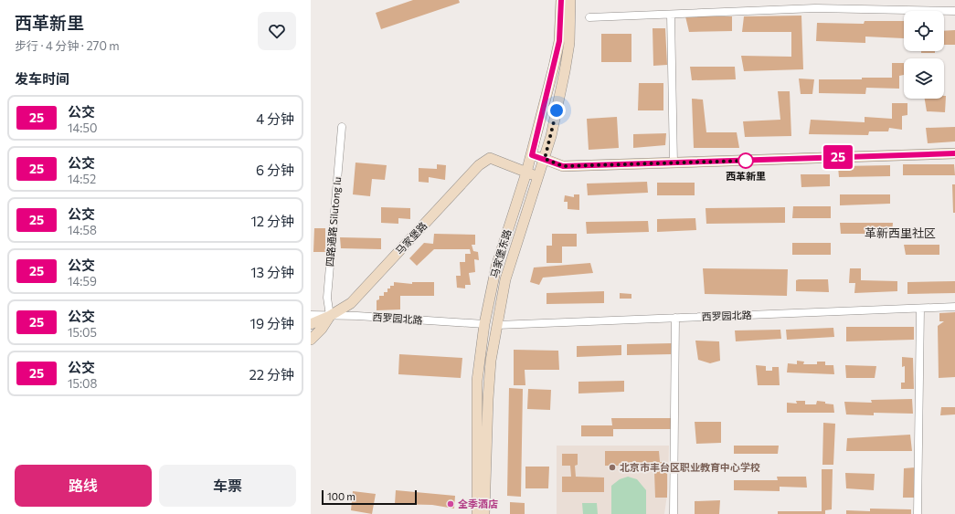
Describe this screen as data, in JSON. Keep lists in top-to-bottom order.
{
  "streets": {
    "main road": ["马家堡路", "马家堡东路"],
    "street": ["四路通路 Silutong lu", "西罗园北路"]
  },
  "crossings": [
    ["四路通路 Silutong lu", "马家堡路"],
    ["四路通路 Silutong lu", "西罗园北路"],
    ["马家堡路", "马家堡东路"],
    ["马家堡路", "西罗园北路"],
    ["马家堡东路", "西罗园北路"]
  ],
  "districts": ["革新西里社区"],
  "places": ["西革新里", "北京市丰台区职业教育中心学校", "全季酒店"],
  "lines": ["bus line 25"],
  "scale_bar": "100 m",
  "page": {
    "heading": [
      ["西革新里", "步行 · 4 分钟 · 270 m"],
      "发车时间"
    ],
    "on_map": "25",
    "list": [
      {
        "mark": "25",
        "name": "公交",
        "note": "14:50",
        "value": "4 分钟"
      },
      {
        "mark": "25",
        "name": "公交",
        "note": "14:52",
        "value": "6 分钟"
      },
      {
        "mark": "25",
        "name": "公交",
        "note": "14:58",
        "value": "12 分钟"
      },
      {
        "mark": "25",
        "name": "公交",
        "note": "14:59",
        "value": "13 分钟"
      },
      {
        "mark": "25",
        "name": "公交",
        "note": "15:05",
        "value": "19 分钟"
      },
      {
        "mark": "25",
        "name": "公交",
        "note": "15:08",
        "value": "22 分钟"
      }
    ],
    "buttons": ["路线", "车票"],
    "scale": "100 m"
  }
}
